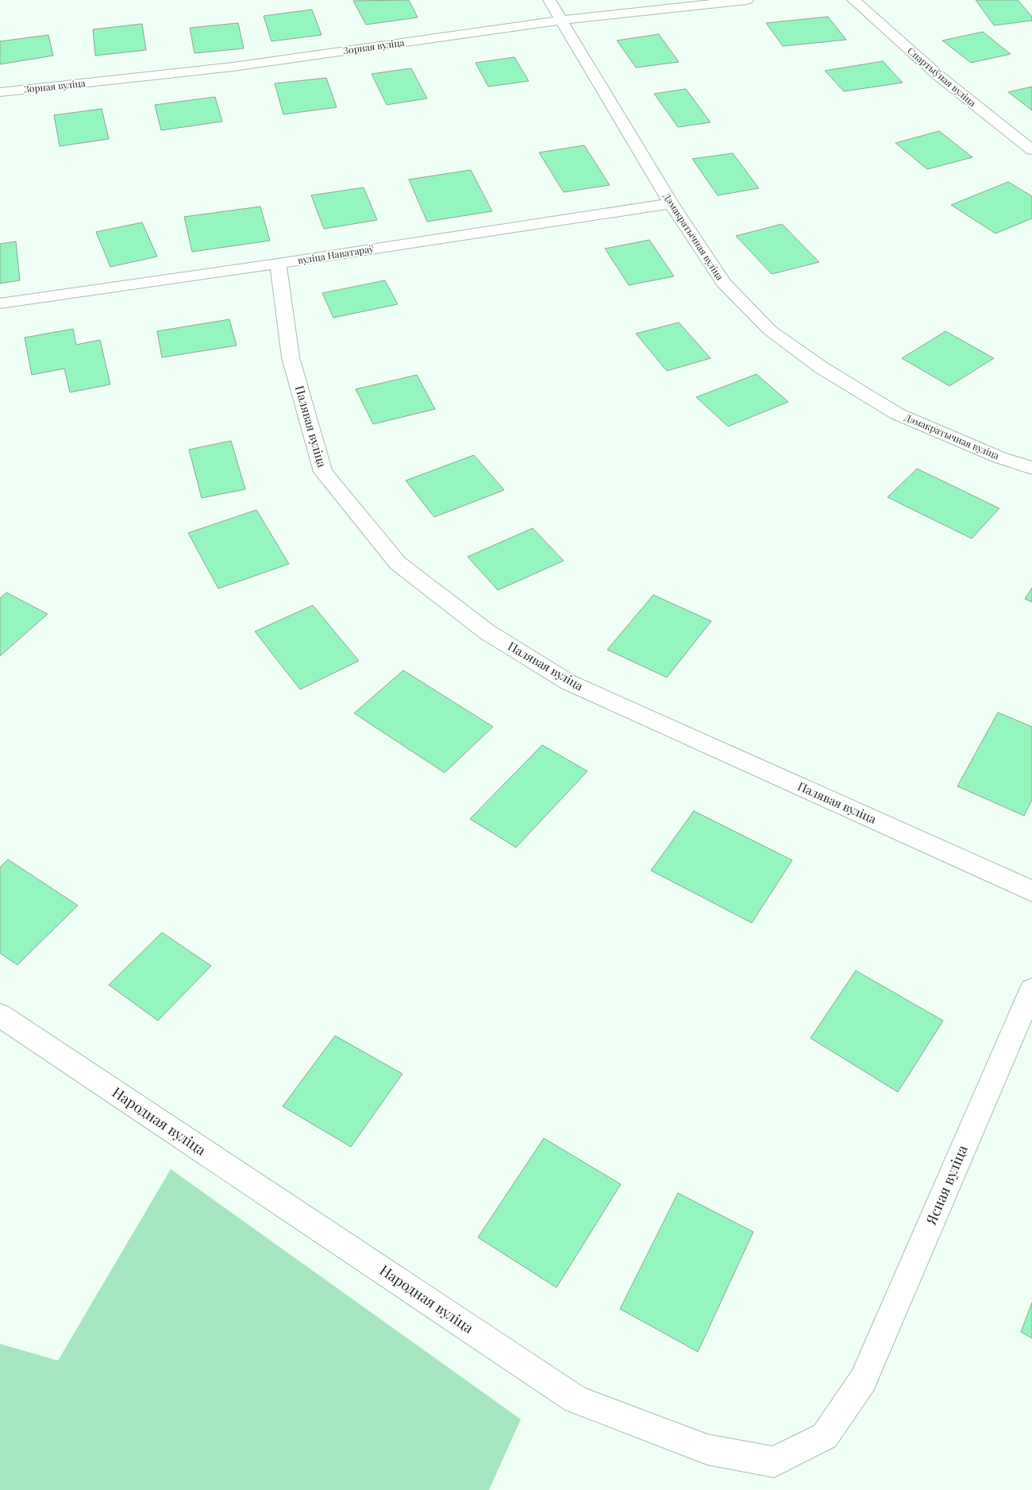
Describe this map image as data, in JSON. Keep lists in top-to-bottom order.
{
  "streets": {
    "street": [
      "Зорная вуліца",
      "Спартыўная вуліца",
      "Дэмакратычная вуліца",
      "вуліца Наватараў",
      "Палявая вуліца",
      "Народная вуліца",
      "Ясная вуліца"
    ]
  },
  "crossings": [
    ["Зорная вуліца", "Дэмакратычная вуліца"],
    ["Дэмакратычная вуліца", "вуліца Наватараў"],
    ["вуліца Наватараў", "Палявая вуліца"],
    ["Народная вуліца", "Ясная вуліца"]
  ]
}
